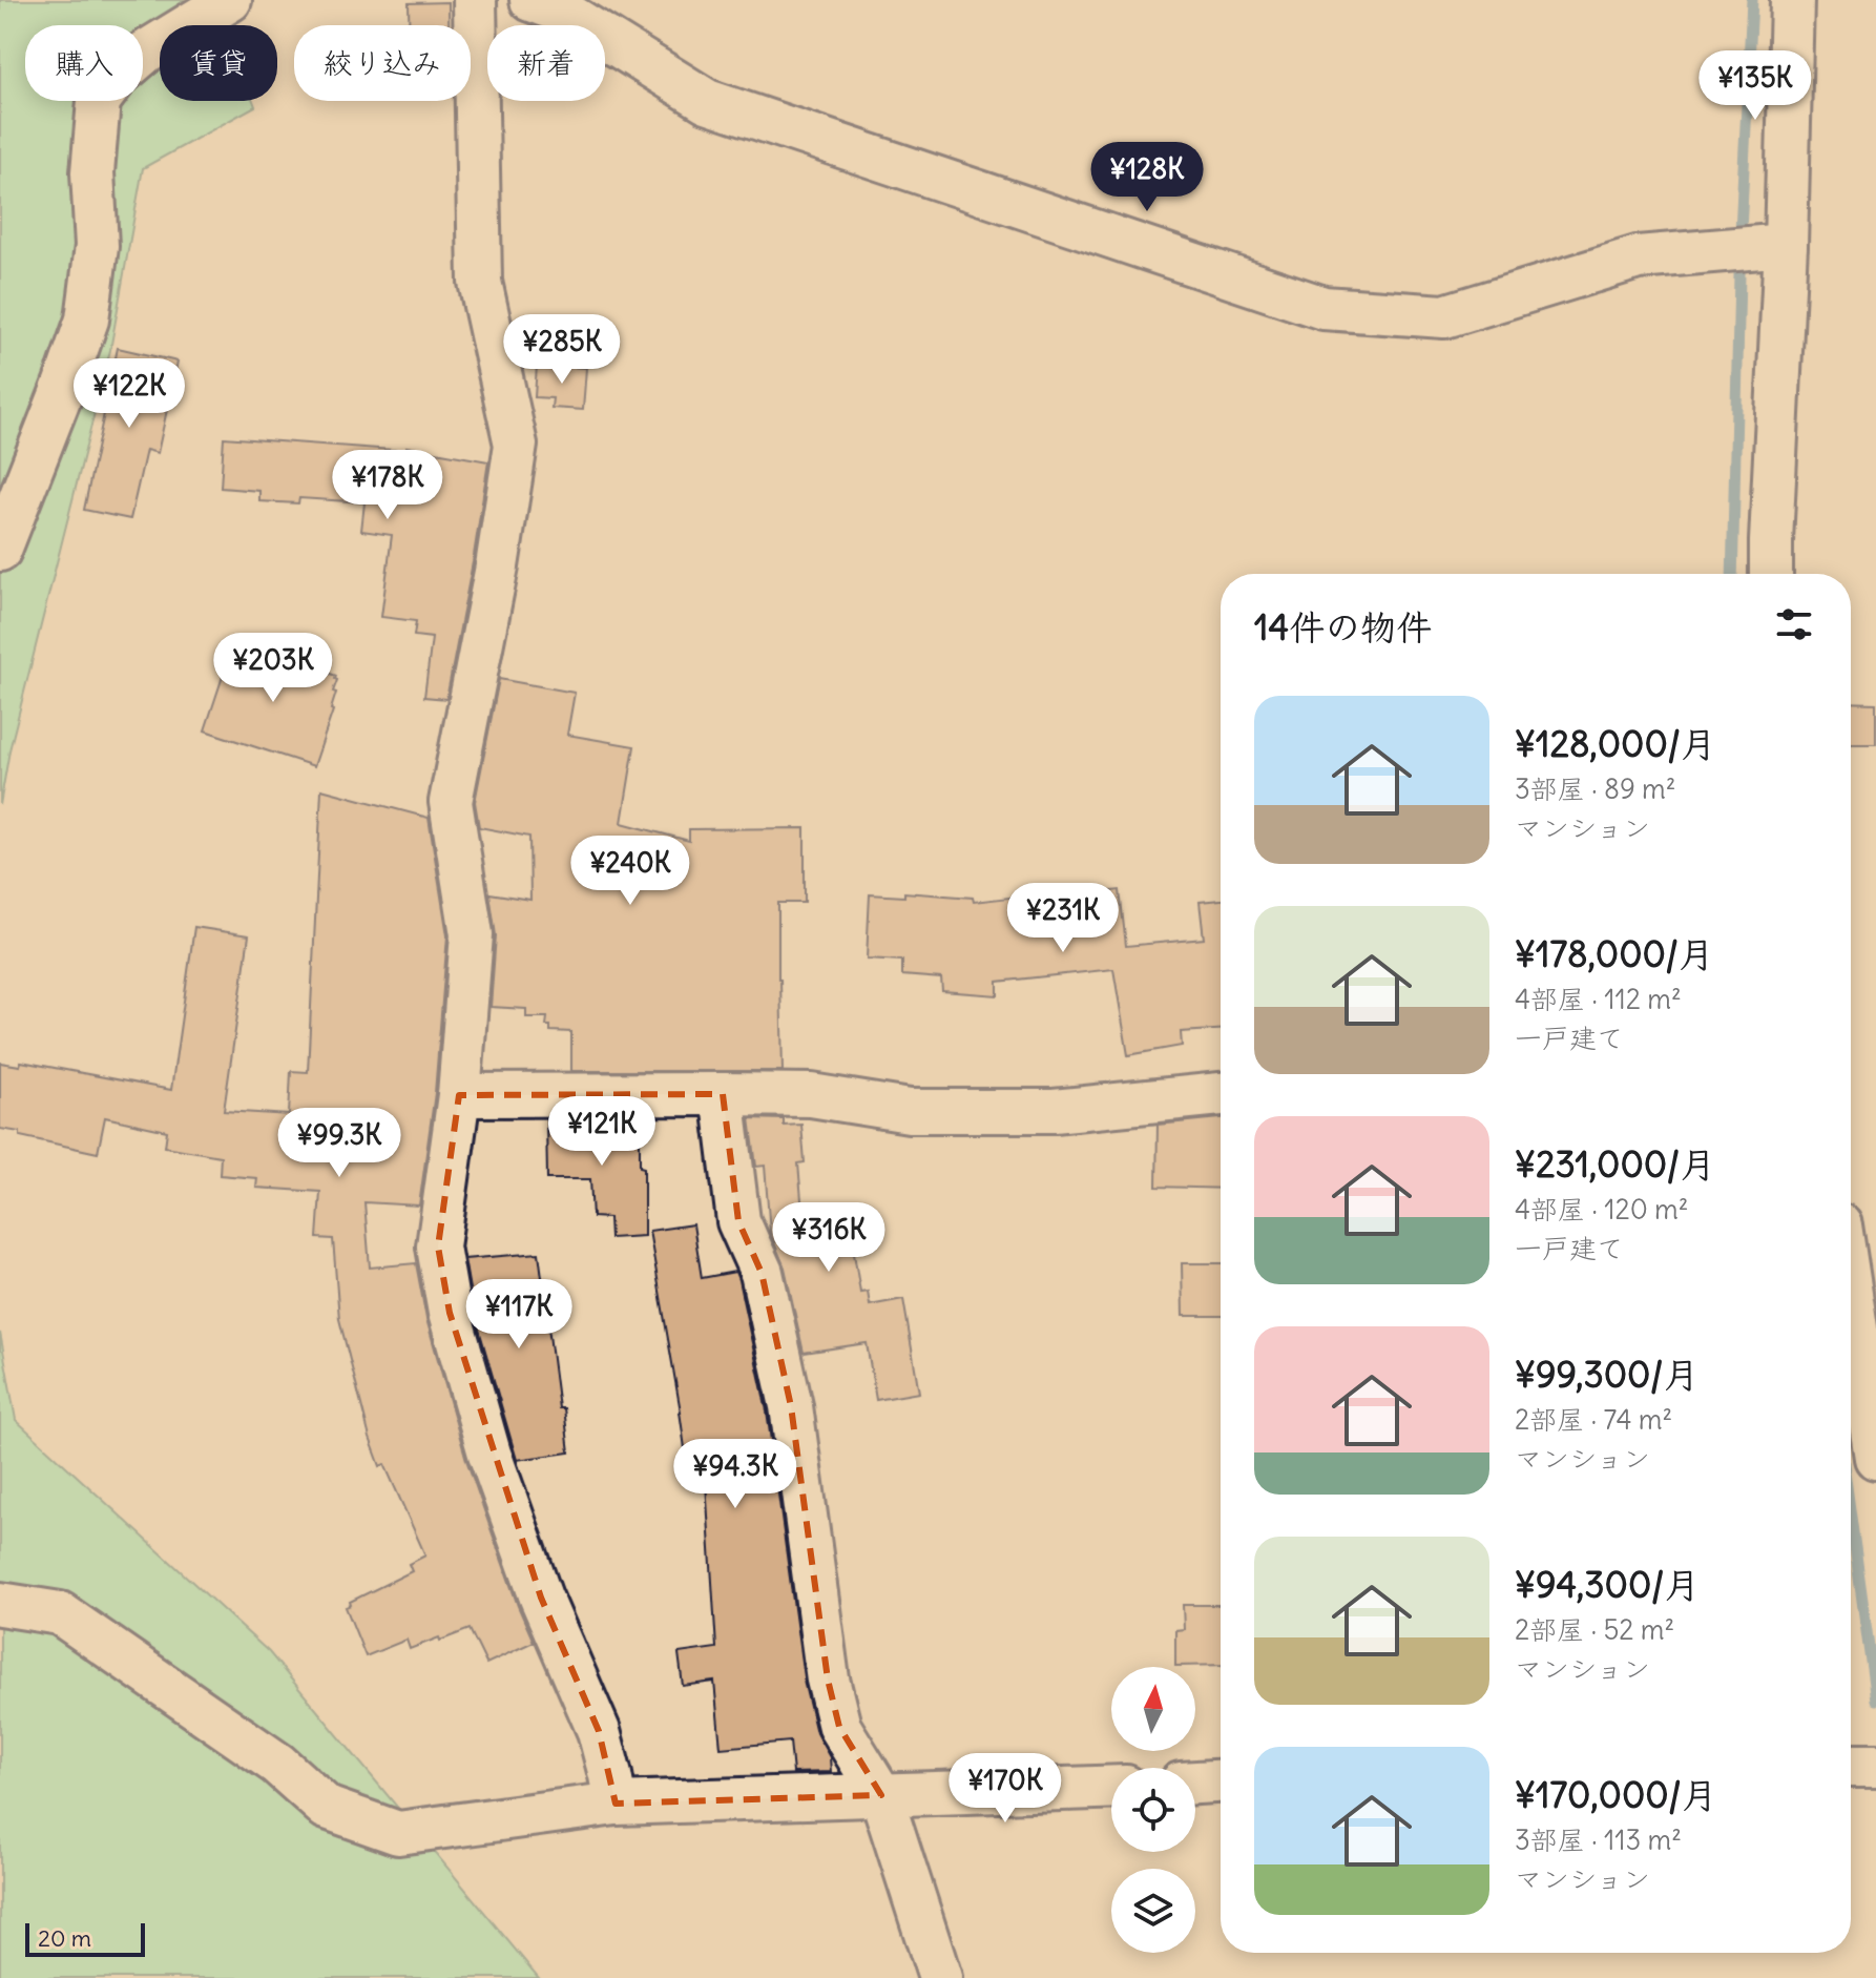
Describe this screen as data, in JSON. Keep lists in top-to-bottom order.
{
  "scale_bar": "20 m",
  "north": "top",
  "page": {
    "chip": [
      "購入",
      "賃貸",
      "絞り込み",
      "新着"
    ],
    "price": [
      "¥135K",
      "¥128K",
      "¥285K",
      "¥122K",
      "¥178K",
      "¥203K",
      "¥240K",
      "¥231K",
      "¥121K",
      "¥99.3K",
      "¥316K",
      "¥117K",
      "¥94.3K",
      "¥170K"
    ],
    "heading": "14件の物件",
    "list": [
      {
        "name": "¥128,000/月",
        "note": "3部屋 · 89 m² · マンション"
      },
      {
        "name": "¥178,000/月",
        "note": "4部屋 · 112 m² · 一戸建て"
      },
      {
        "name": "¥231,000/月",
        "note": "4部屋 · 120 m² · 一戸建て"
      },
      {
        "name": "¥99,300/月",
        "note": "2部屋 · 74 m² · マンション"
      },
      {
        "name": "¥94,300/月",
        "note": "2部屋 · 52 m² · マンション"
      },
      {
        "name": "¥170,000/月",
        "note": "3部屋 · 113 m² · マンション"
      }
    ],
    "scale": "20 m"
  }
}
